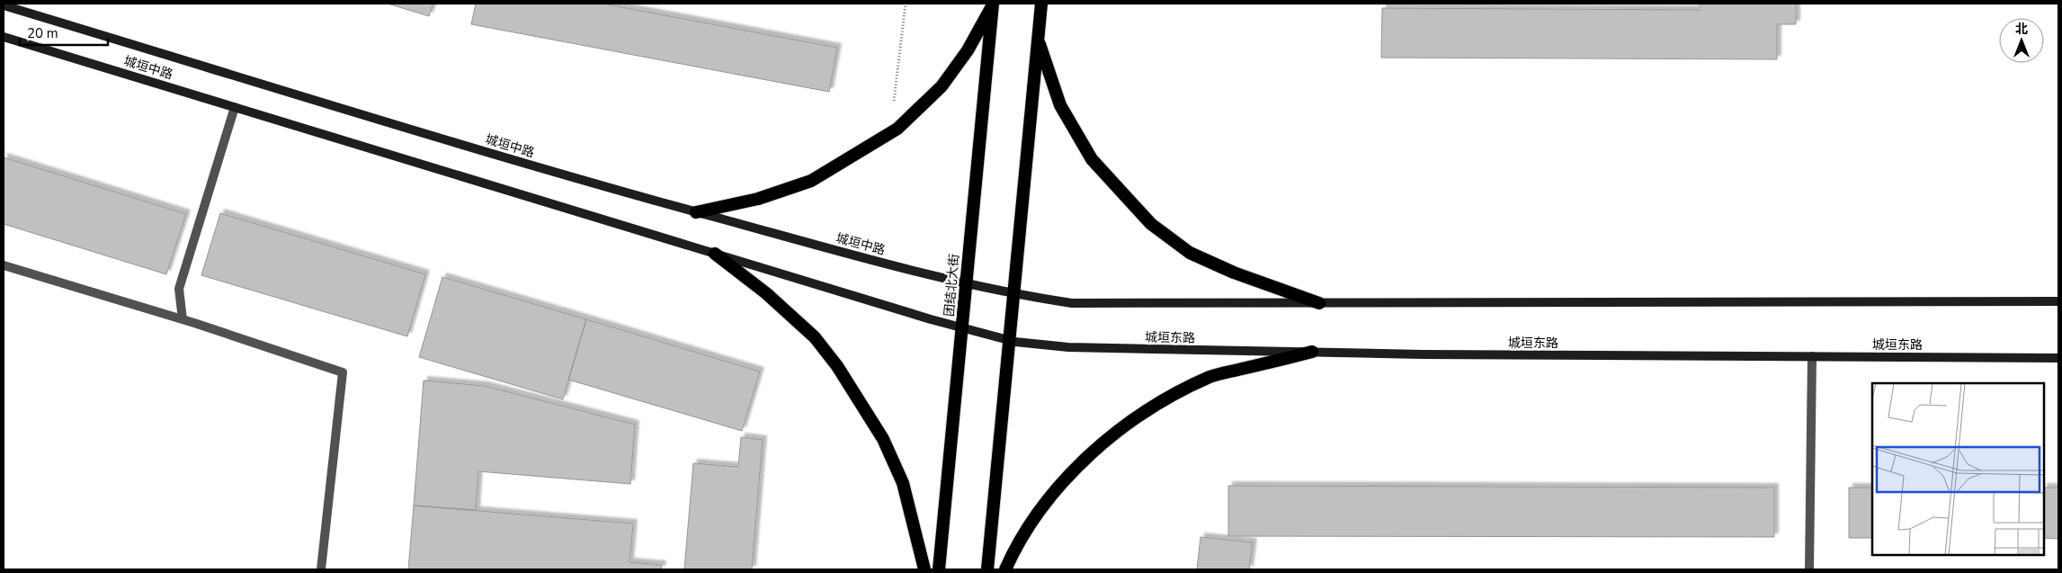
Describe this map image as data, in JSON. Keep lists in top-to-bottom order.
{
  "streets": {
    "highway": ["团结北大街"],
    "main road": ["城垣中路", "城垣东路"]
  },
  "crossings": [
    ["城垣中路", "团结北大街"],
    ["城垣中路", "城垣东路"]
  ],
  "scale_bar": "20 m",
  "north": "top"
}
